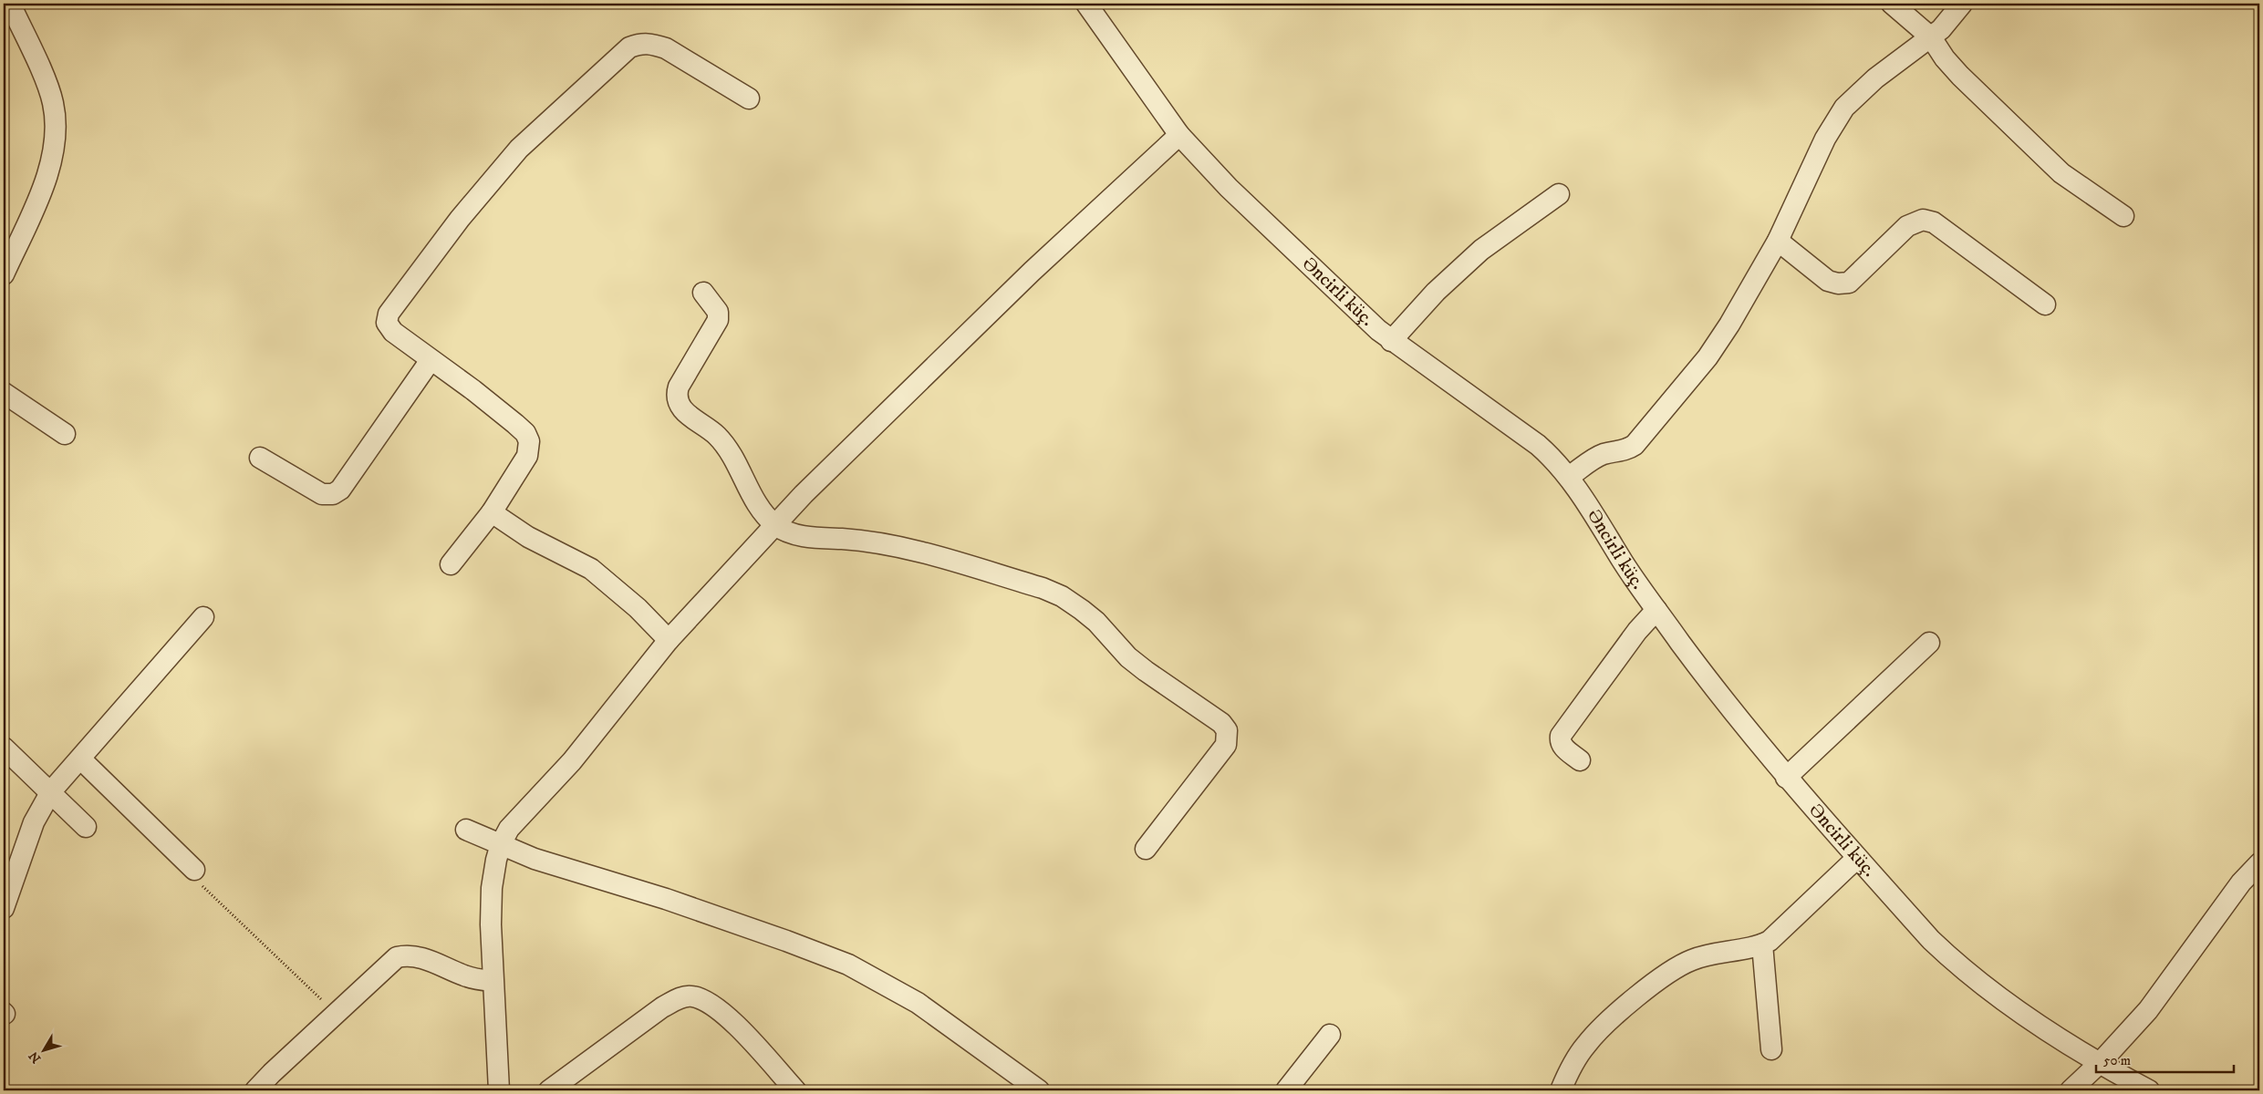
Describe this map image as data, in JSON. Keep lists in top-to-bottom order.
{
  "streets": {
    "street": ["Əncirli küç."]
  },
  "scale_bar": "50 m",
  "north": "bottom left"
}
